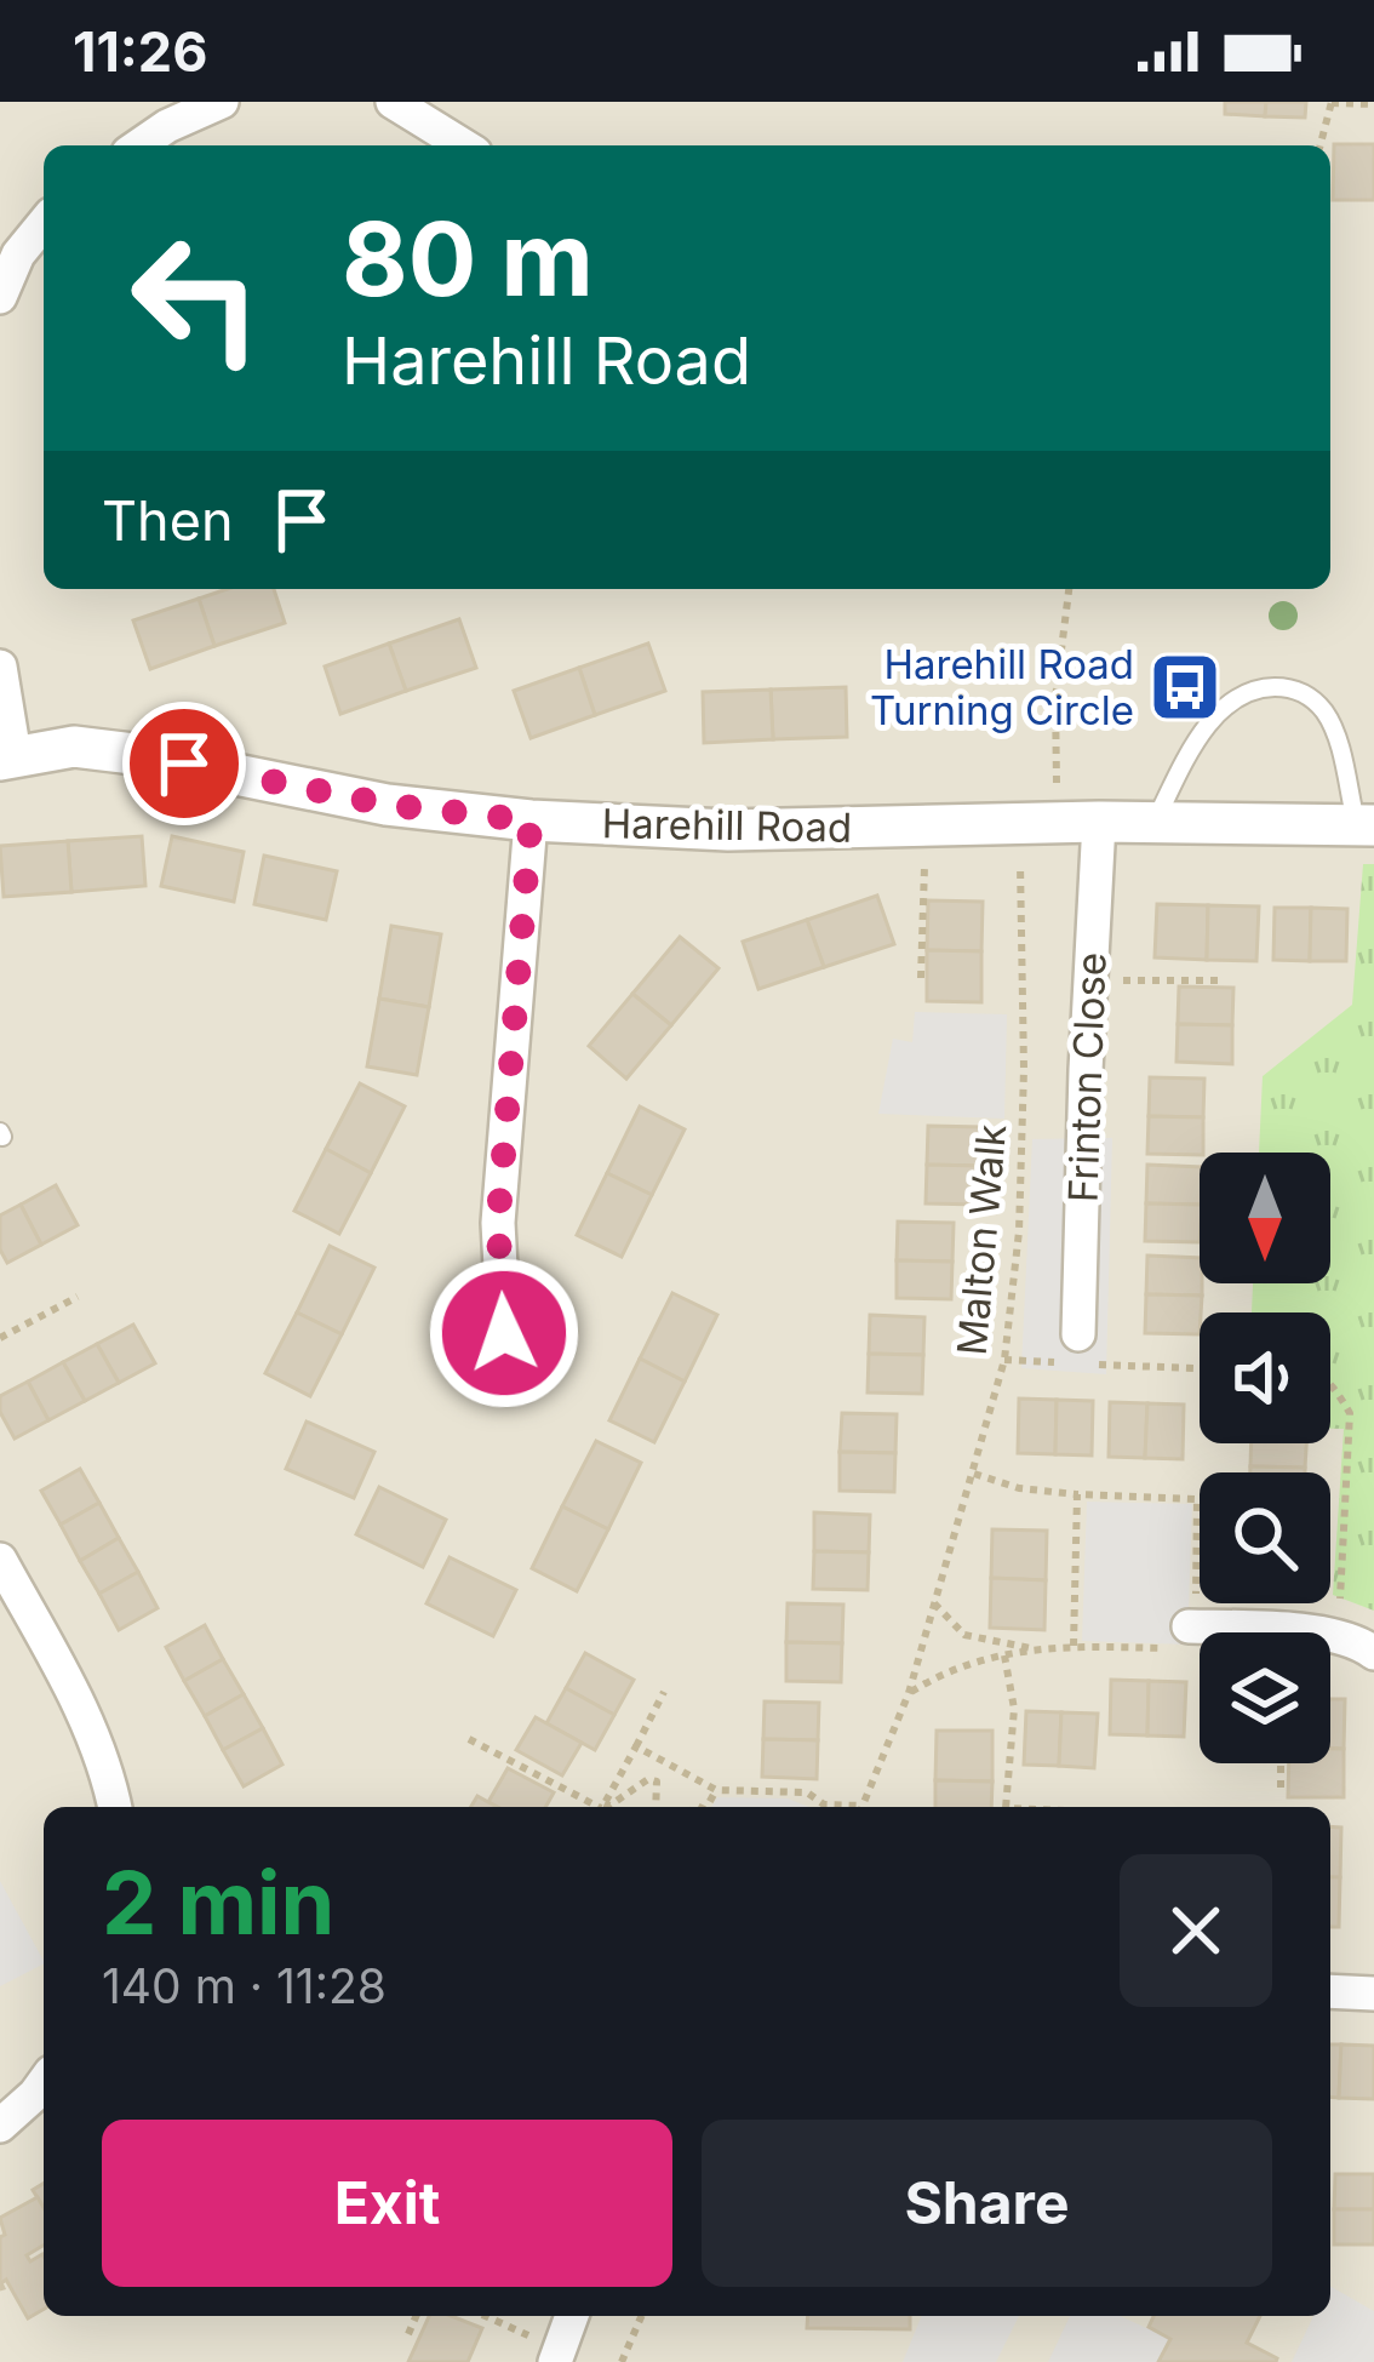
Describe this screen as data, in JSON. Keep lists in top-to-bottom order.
{
  "streets": {
    "street": ["Harehill Road", "Frinton Close"],
    "path": ["Malton Walk"]
  },
  "crossings": [
    ["Harehill Road", "Frinton Close"],
    ["Harehill Road", "Malton Walk"],
    ["Frinton Close", "Malton Walk"]
  ],
  "places": {
    "bus stop": ["Harehill Road Turning Circle"]
  },
  "north": "bottom",
  "page": {
    "status": "11:26",
    "turn": ["80 m", "Harehill Road"],
    "then": "Then",
    "heading": ["2 min", "140 m · 11:28"],
    "buttons": ["Exit", "Share"]
  }
}
